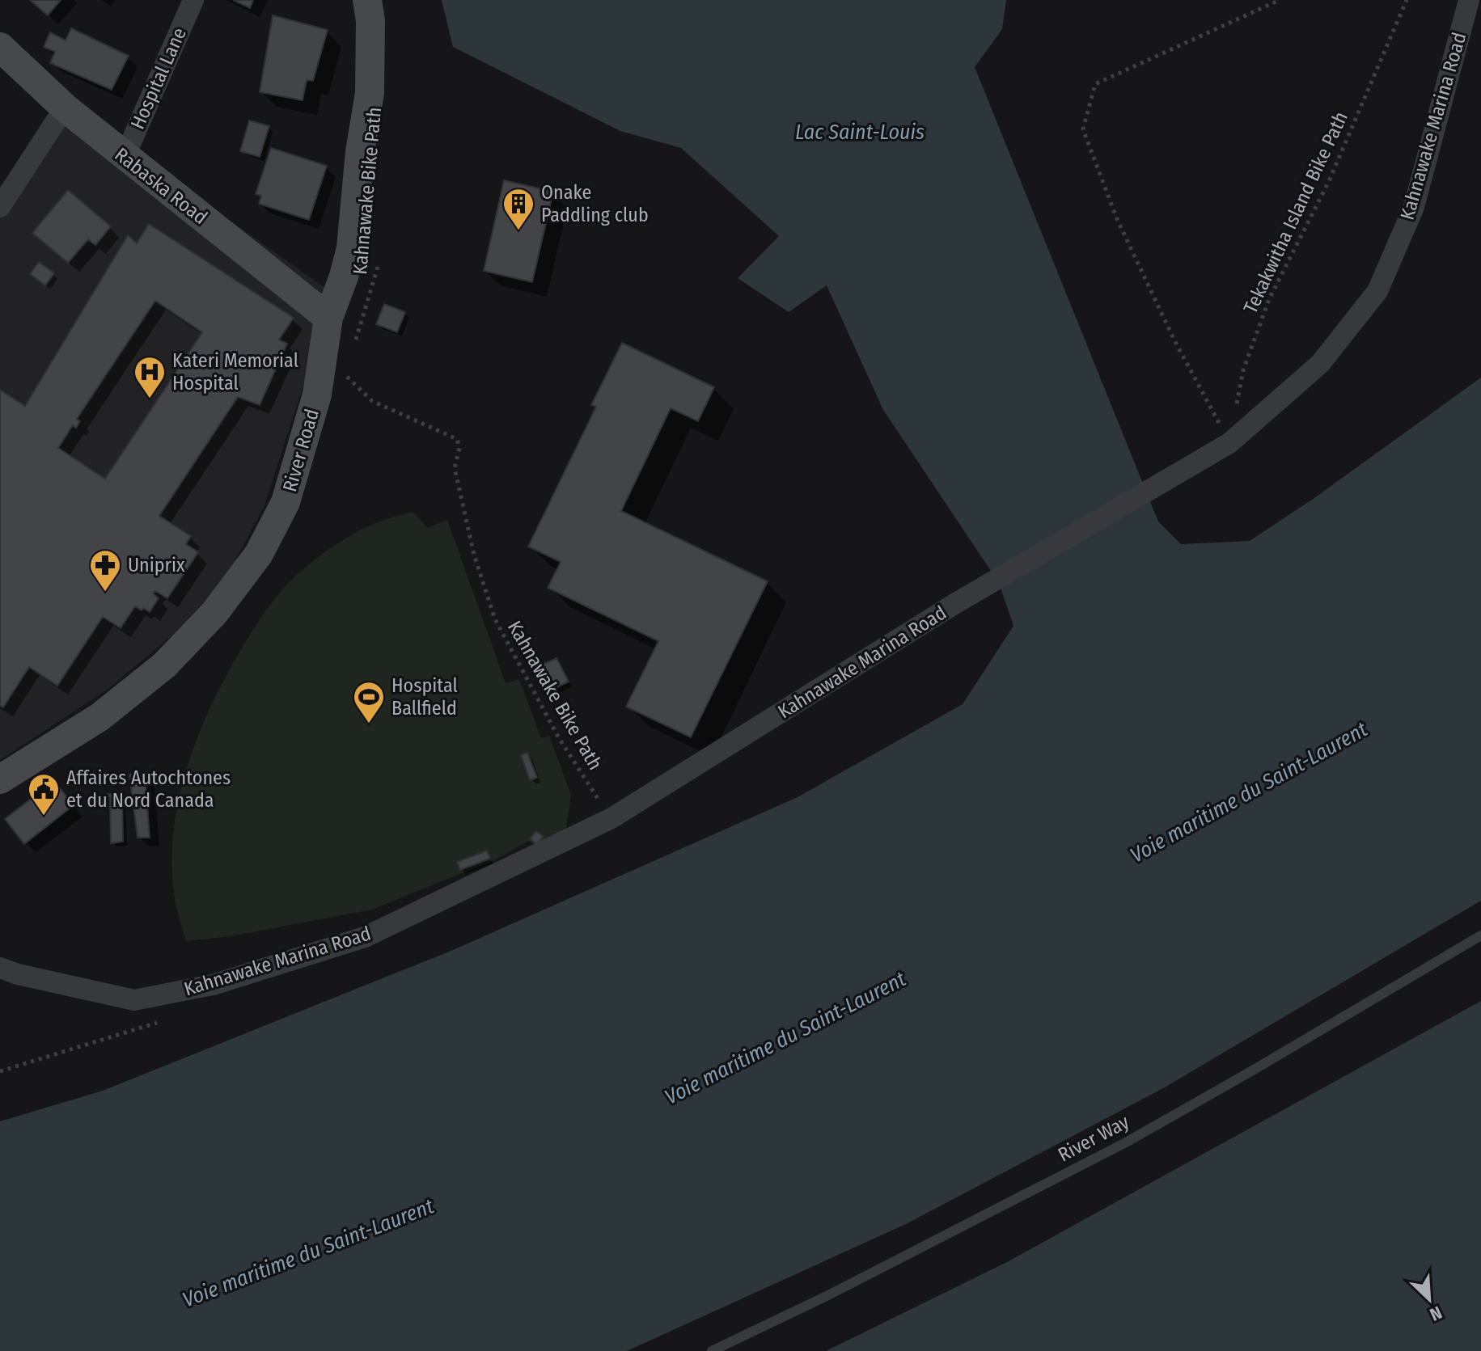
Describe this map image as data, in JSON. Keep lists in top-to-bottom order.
{
  "streets": {
    "street": [
      "Hospital Lane",
      "Kahnawake Marina Road",
      "Rabaska Road",
      "River Road"
    ],
    "lane": ["River Way"],
    "path": ["Kahnawake Bike Path", "Tekakwitha Island Bike Path"]
  },
  "crossings": [
    ["Hospital Lane", "Rabaska Road"],
    ["Kahnawake Marina Road", "Kahnawake Bike Path"],
    ["Kahnawake Marina Road", "Tekakwitha Island Bike Path"],
    ["Rabaska Road", "River Road"]
  ],
  "water": ["Lac Saint-Louis", "Voie maritime du Saint-Laurent"],
  "places": {
    "building": ["Onake Paddling club"],
    "hospital": ["Kateri Memorial Hospital"],
    "pharmacy": ["Uniprix"],
    "sports": ["Hospital Ballfield"],
    "public building": ["Affaires Autochtones et du Nord Canada"]
  },
  "north": "bottom right"
}
